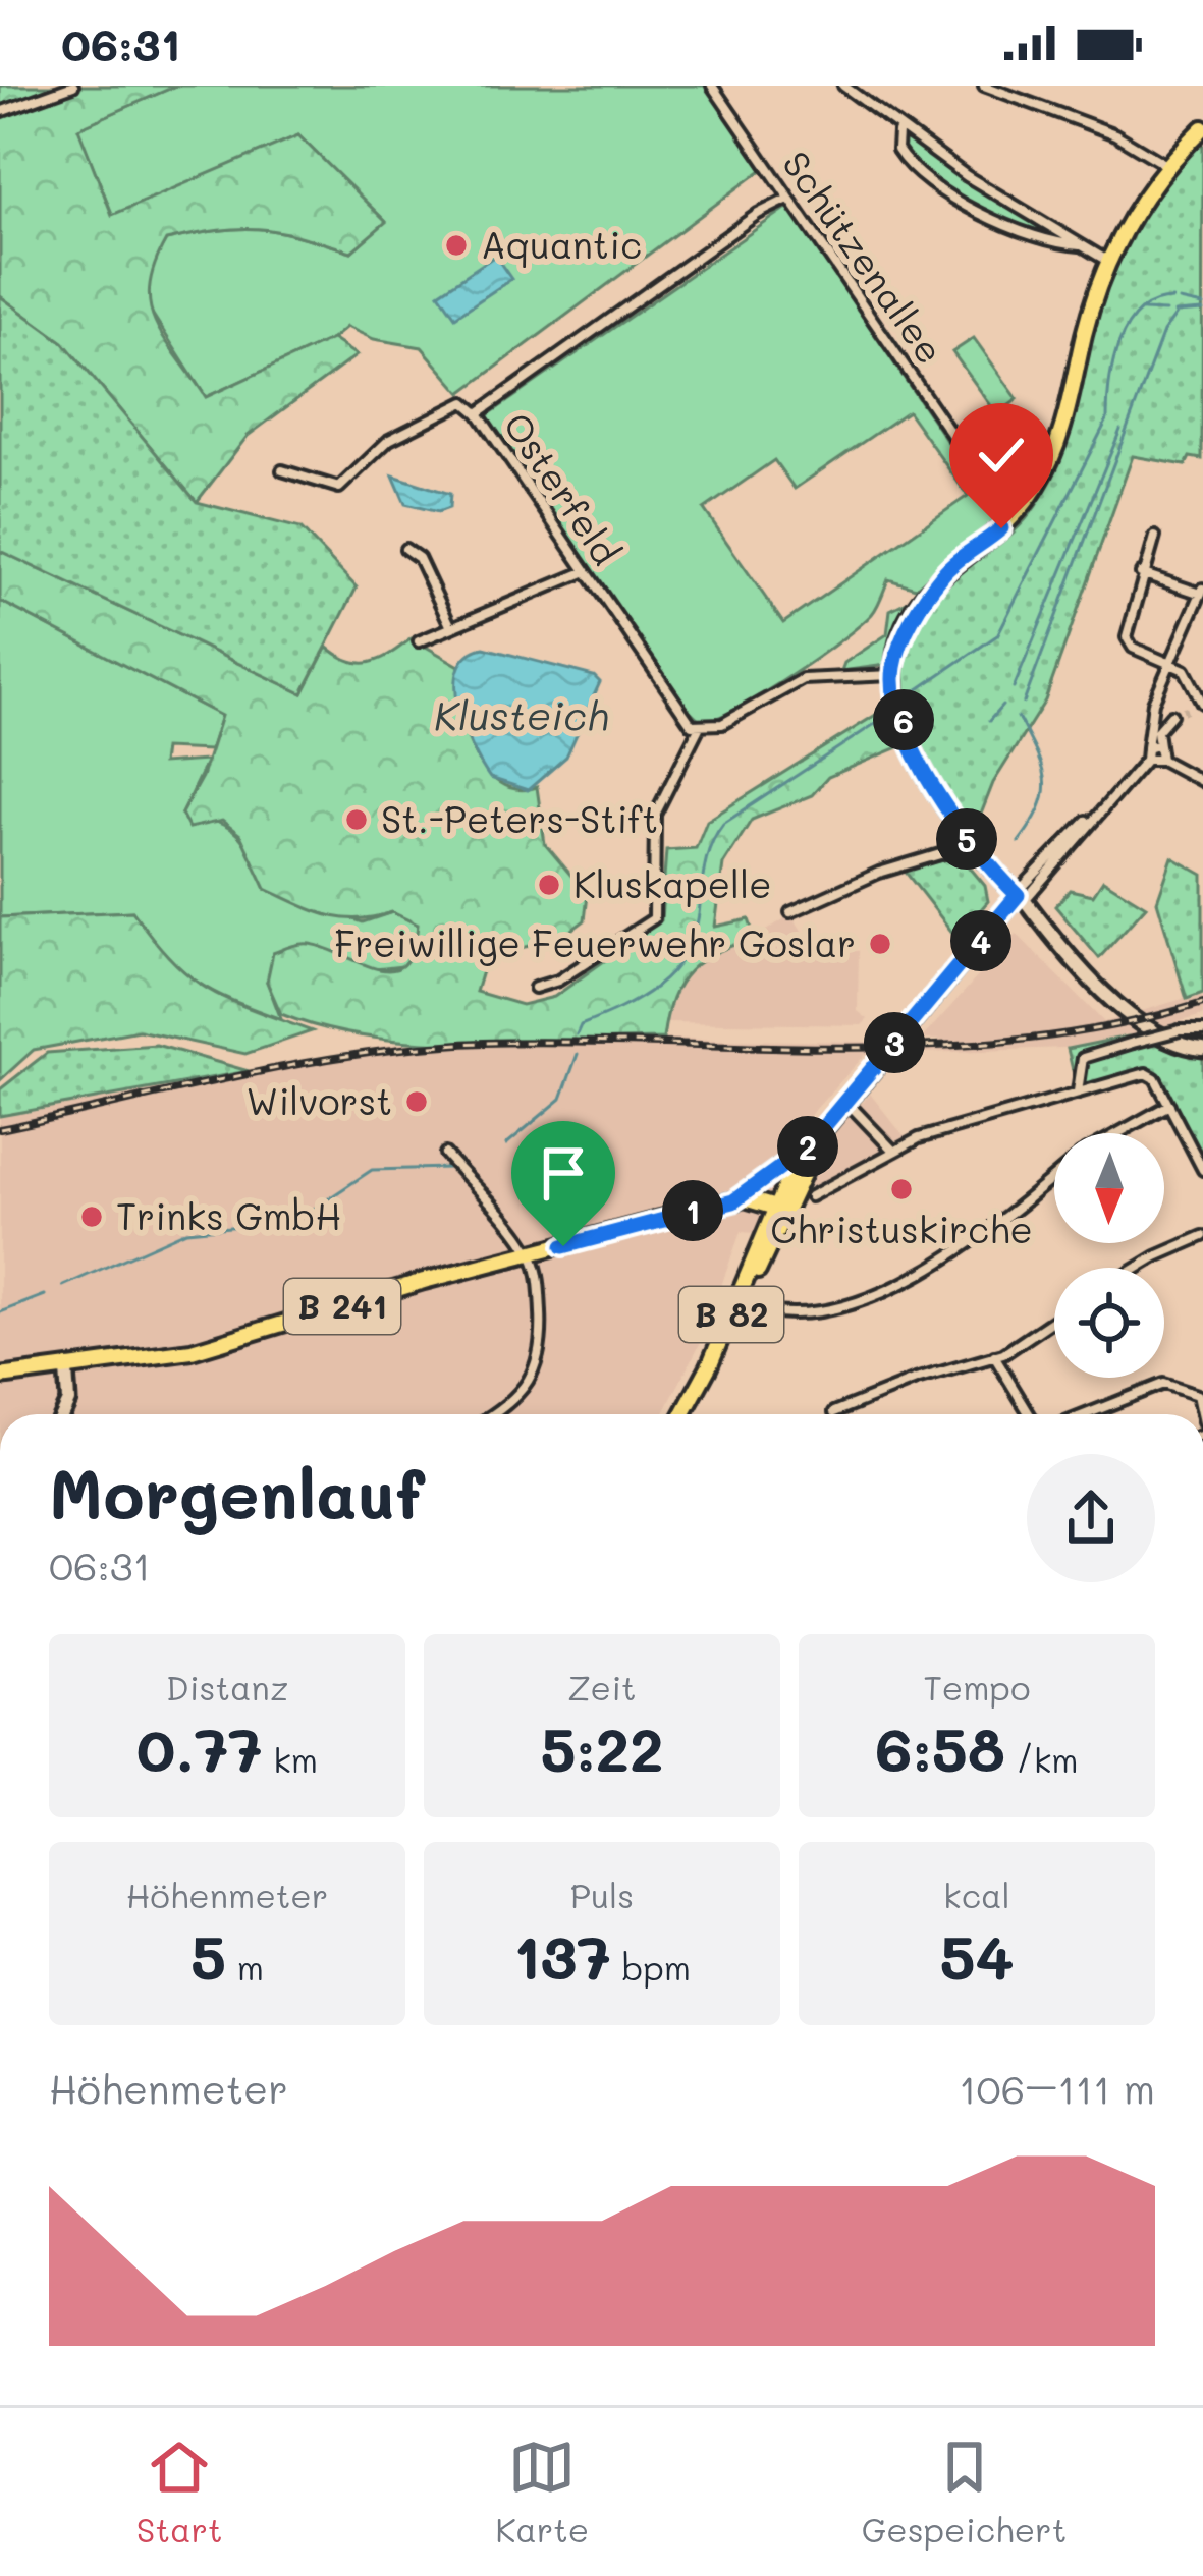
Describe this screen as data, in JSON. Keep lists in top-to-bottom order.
{
  "streets": {
    "main road": ["B 241", "B 82"],
    "street": ["Schützenallee", "Osterfeld"]
  },
  "crossings": [
    ["Schützenallee", "Osterfeld"],
    ["B 241", "B 82"]
  ],
  "water": ["Klusteich"],
  "places": [
    "Aquantic",
    "St.-Peters-Stift",
    "Kluskapelle",
    "Freiwillige Feuerwehr Goslar",
    "Wilvorst",
    "Christuskirche",
    "Trinks GmbH"
  ],
  "north": "bottom",
  "page": {
    "status": "06:31",
    "pins": [
      "6",
      "5",
      "4",
      "3",
      "2",
      "1"
    ],
    "heading": ["Morgenlauf", "06:31"],
    "stats": [
      ["Distanz", "0.77 km"],
      ["Zeit", "5:22"],
      ["Tempo", "6:58 /km"],
      ["Höhenmeter", "5 m"],
      ["Puls", "137 bpm"],
      ["kcal", "54"]
    ],
    "chart": ["Höhenmeter", "106–111 m"],
    "tabs": ["Start", "Karte", "Gespeichert"]
  }
}
